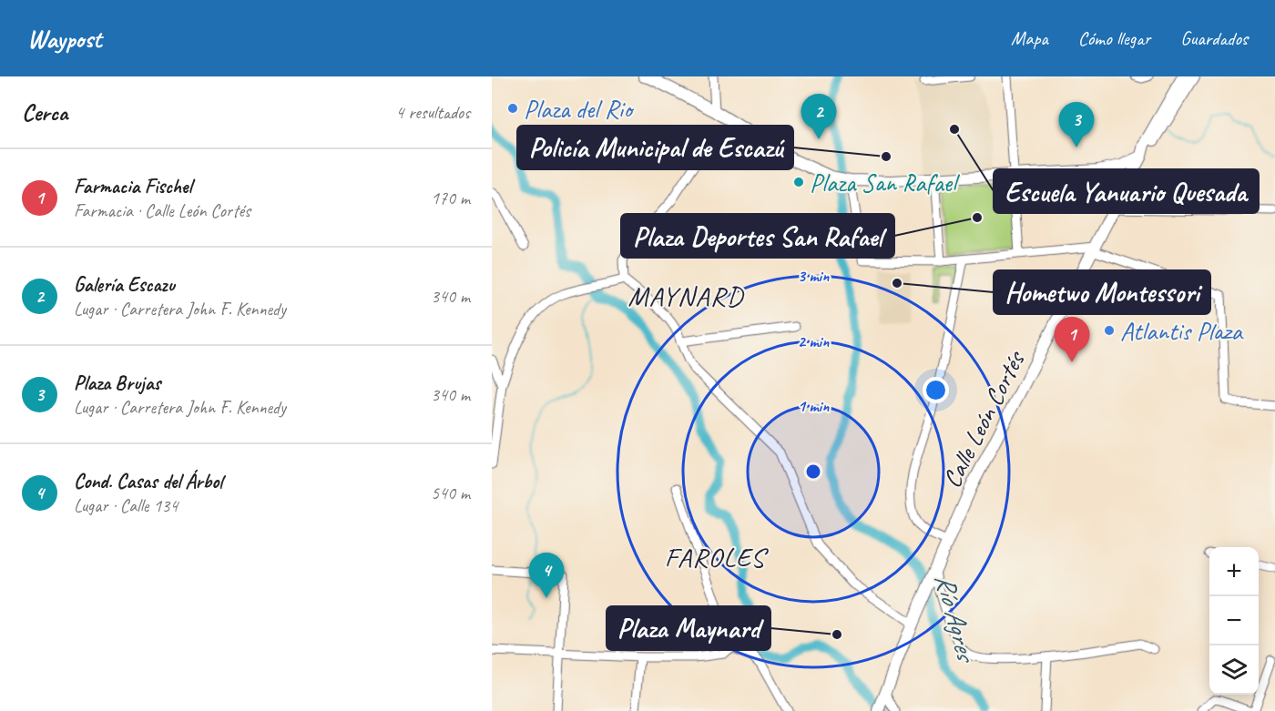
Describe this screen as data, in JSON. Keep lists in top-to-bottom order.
{
  "streets": {
    "main road": ["Calle León Cortés"]
  },
  "districts": ["MAYNARD", "FAROLES"],
  "water": ["Río Agres"],
  "places": [
    "Plaza del Rio",
    "Escuela Yanuario Quesada",
    "Policía Municipal de Escazú",
    "Plaza San Rafael",
    "Plaza Deportes San Rafael",
    "Hometwo Montessori",
    "Atlantis Plaza",
    "Plaza Maynard"
  ],
  "page": {
    "header": "Waypost",
    "nav": ["Mapa", "Cómo llegar", "Guardados"],
    "heading": ["Cerca", "4 resultados"],
    "pins": [
      "2",
      "3",
      "1",
      "4"
    ],
    "list": [
      {
        "mark": "1",
        "name": "Farmacia Fischel",
        "note": "Farmacia · Calle León Cortés",
        "value": "170 m"
      },
      {
        "mark": "2",
        "name": "Galería Escazu",
        "note": "Lugar · Carretera John F. Kennedy",
        "value": "340 m"
      },
      {
        "mark": "3",
        "name": "Plaza Brujas",
        "note": "Lugar · Carretera John F. Kennedy",
        "value": "340 m"
      },
      {
        "mark": "4",
        "name": "Cond. Casas del Árbol",
        "note": "Lugar · Calle 134",
        "value": "540 m"
      }
    ],
    "map_buttons": ["+", "−"]
  },
  "rings": ["3 min", "2 min", "1 min"]
}
